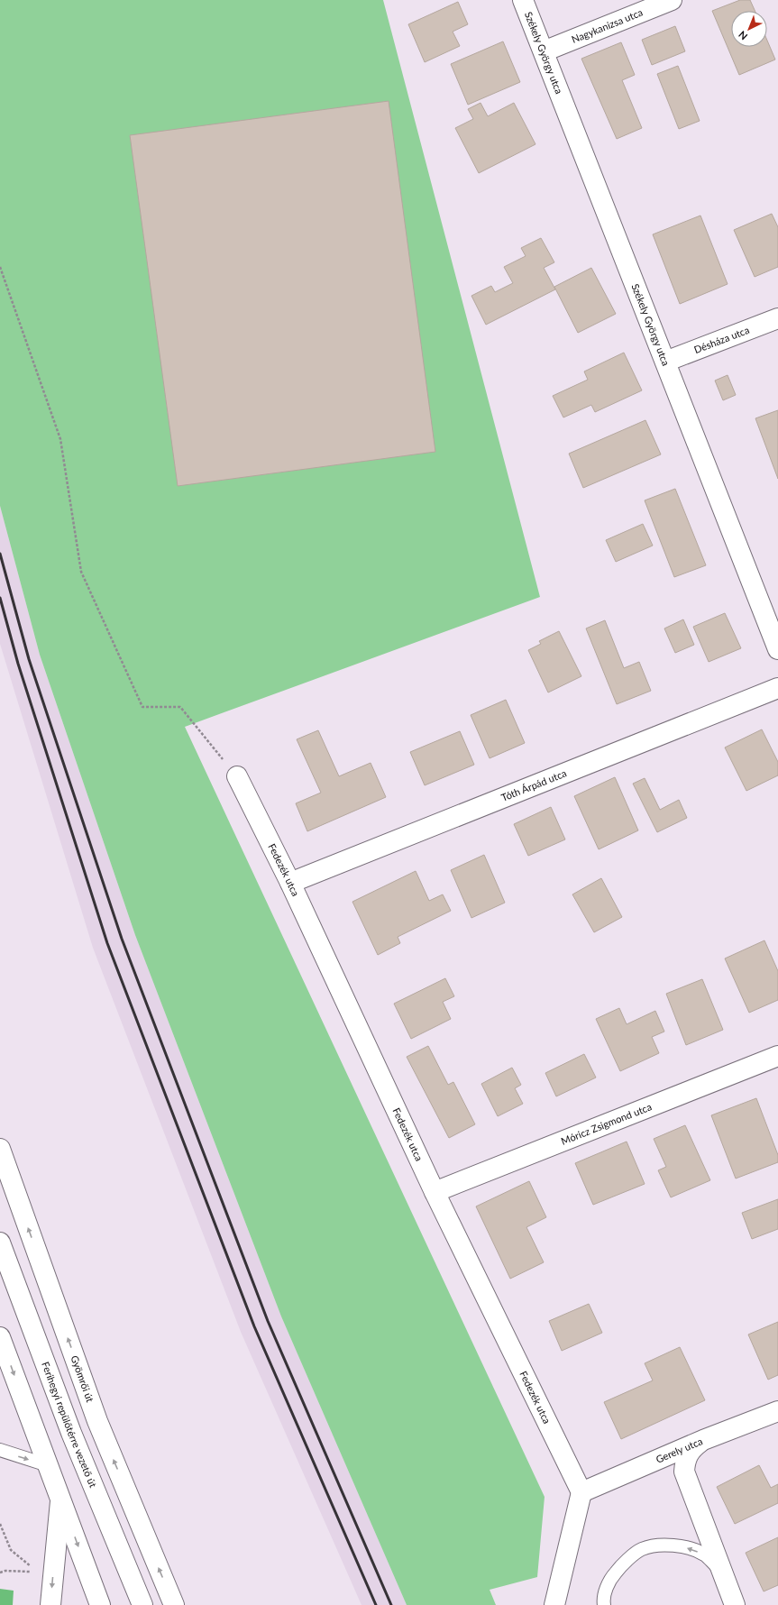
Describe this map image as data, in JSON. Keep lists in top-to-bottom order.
{
  "streets": {
    "street": [
      "Nagykanizsa utca",
      "Székely György utca",
      "Désháza utca",
      "Tóth Árpád utca",
      "Fedezék utca",
      "Móricz Zsigmond utca",
      "Gyömrői út",
      "Ferihegyi repülőtérre vezető út",
      "Gerely utca"
    ]
  },
  "crossings": [
    ["Nagykanizsa utca", "Székely György utca"],
    ["Székely György utca", "Désháza utca"],
    ["Tóth Árpád utca", "Fedezék utca"],
    ["Fedezék utca", "Móricz Zsigmond utca"],
    ["Fedezék utca", "Gerely utca"]
  ],
  "north": "bottom left"
}
